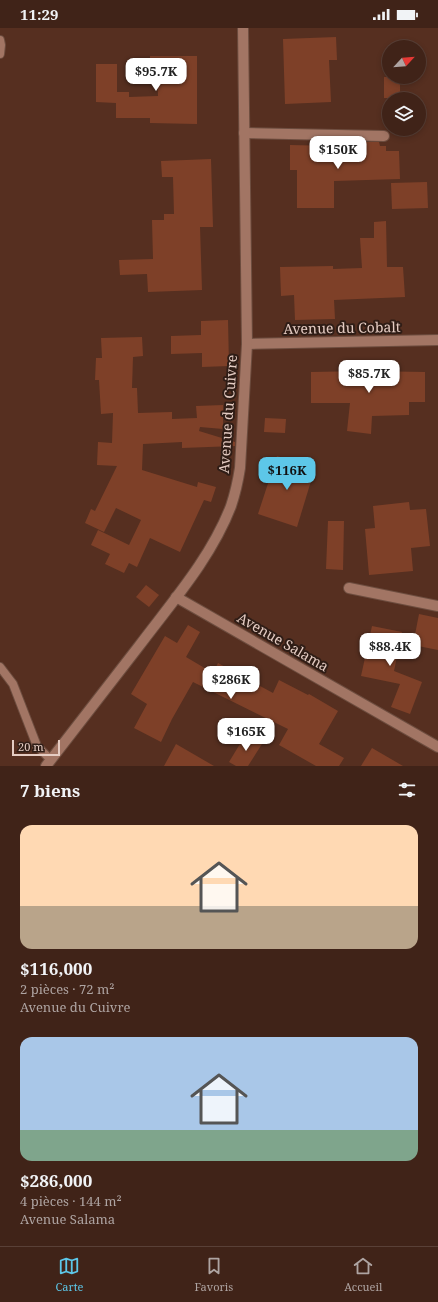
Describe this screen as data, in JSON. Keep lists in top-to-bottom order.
{
  "streets": {
    "street": ["Avenue du Cobalt", "Avenue du Cuivre", "Avenue Salama"]
  },
  "crossings": [
    ["Avenue du Cobalt", "Avenue du Cuivre"],
    ["Avenue du Cuivre", "Avenue Salama"]
  ],
  "scale_bar": "20 m",
  "north": "top right",
  "page": {
    "status": "11:29",
    "price": [
      "$95.7K",
      "$150K",
      "$85.7K",
      "$116K",
      "$88.4K",
      "$286K",
      "$165K"
    ],
    "scale": "20 m",
    "heading": "7 biens",
    "list": [
      {
        "name": "$116,000",
        "note": "2 pièces · 72 m² · Avenue du Cuivre"
      },
      {
        "name": "$286,000",
        "note": "4 pièces · 144 m² · Avenue Salama"
      }
    ],
    "tabs": ["Carte", "Favoris", "Accueil"]
  }
}
